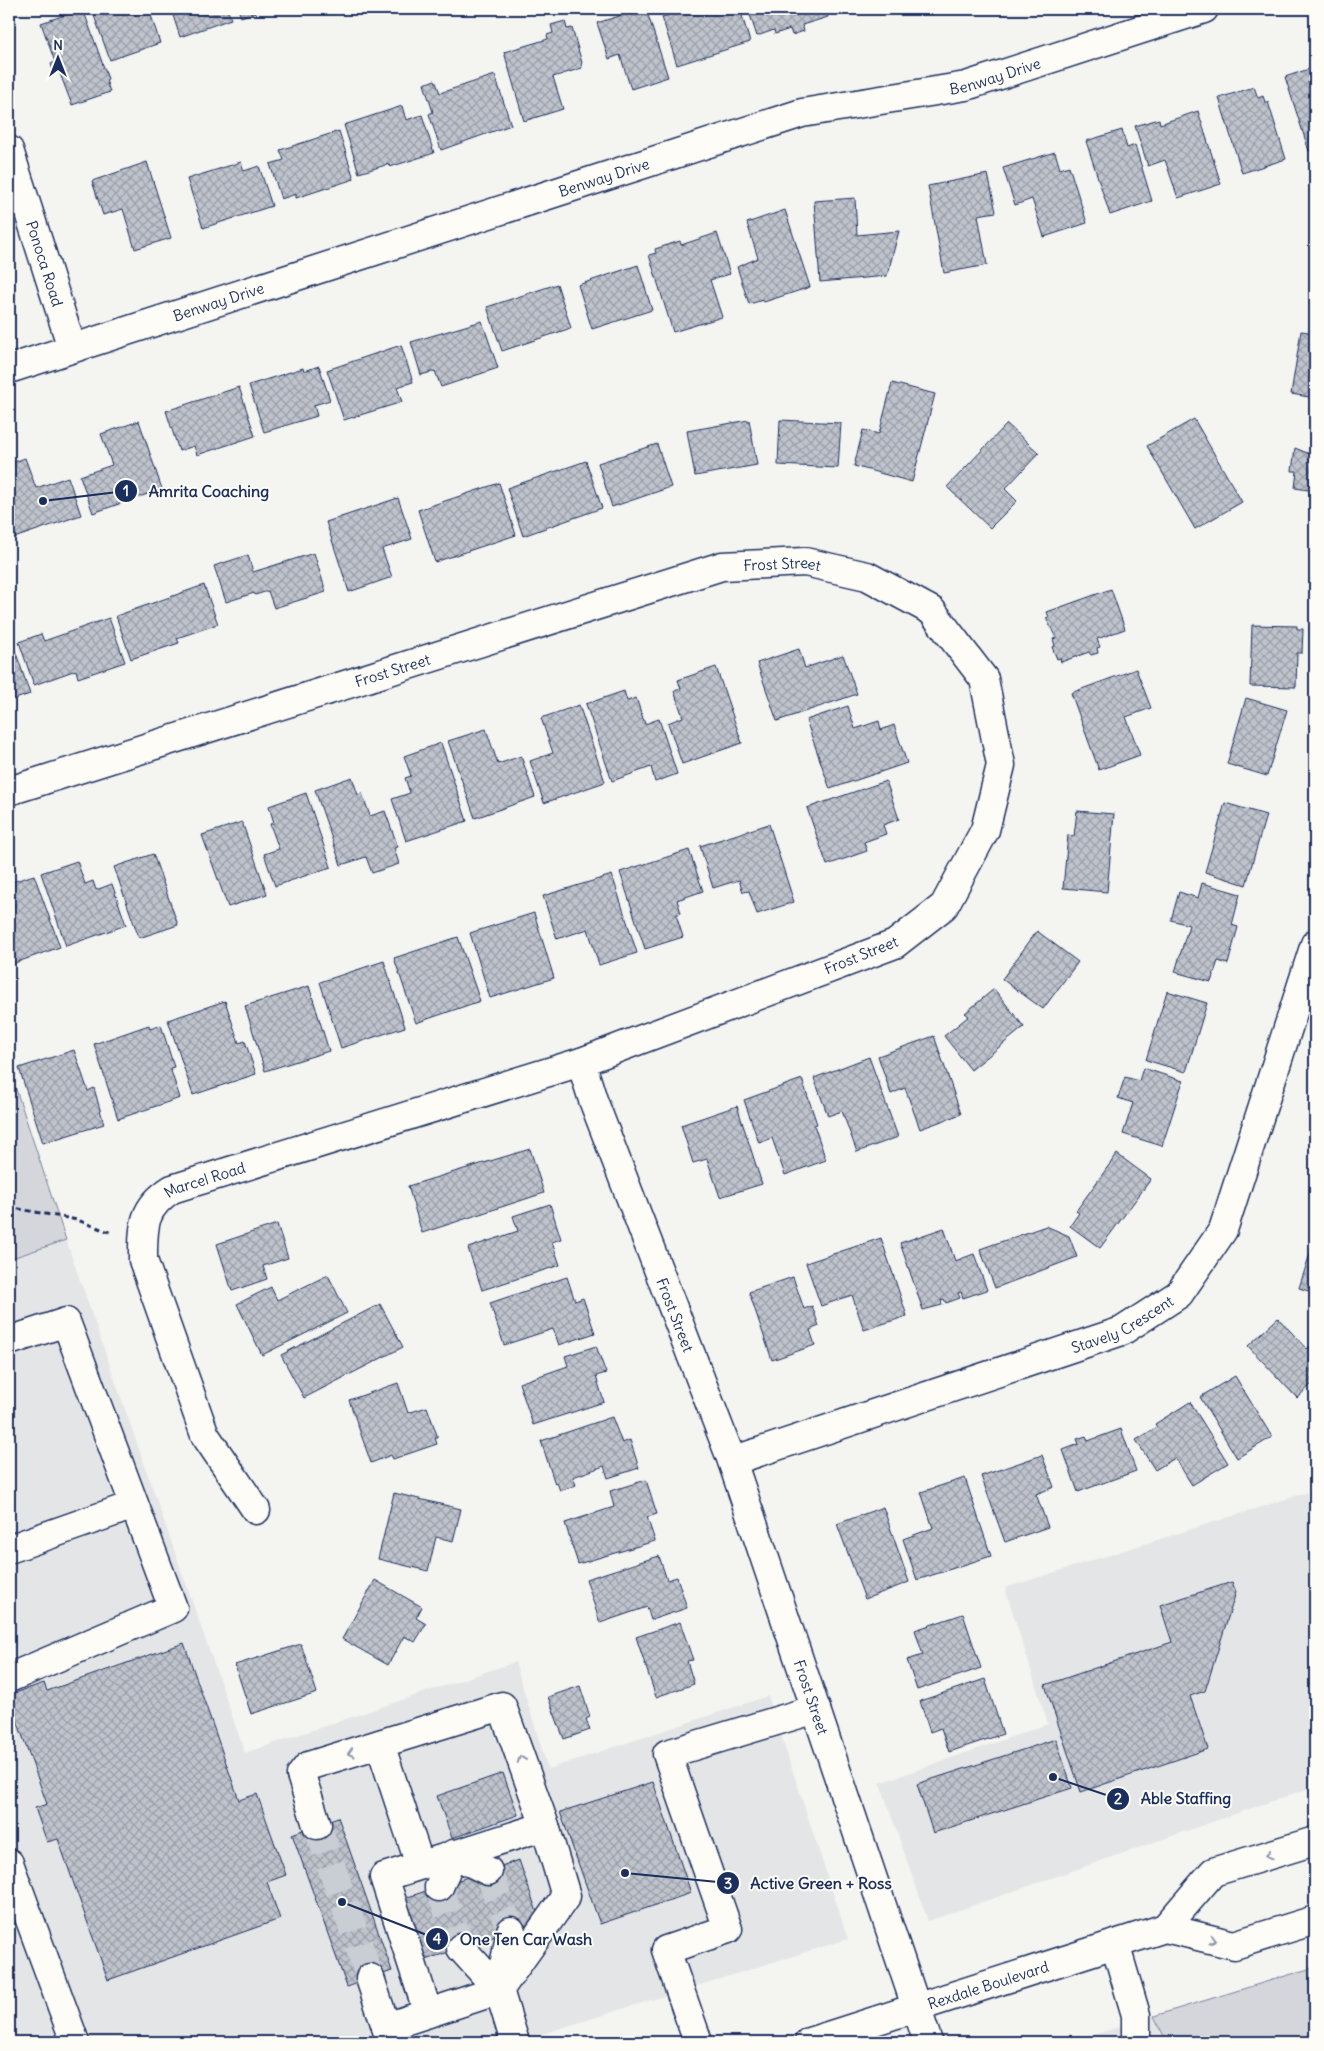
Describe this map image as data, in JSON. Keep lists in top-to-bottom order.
{
  "streets": {
    "street": [
      "Benway Drive",
      "Ponoca Road",
      "Frost Street",
      "Marcel Road",
      "Stavely Crescent",
      "Rexdale Boulevard"
    ]
  },
  "crossings": [
    ["Benway Drive", "Ponoca Road"],
    ["Frost Street", "Marcel Road"],
    ["Frost Street", "Stavely Crescent"],
    ["Frost Street", "Rexdale Boulevard"]
  ],
  "places": [
    "Amrita Coaching",
    "Able Staffing",
    "Active Green + Ross",
    "One Ten Car Wash"
  ],
  "north": "top"
}
